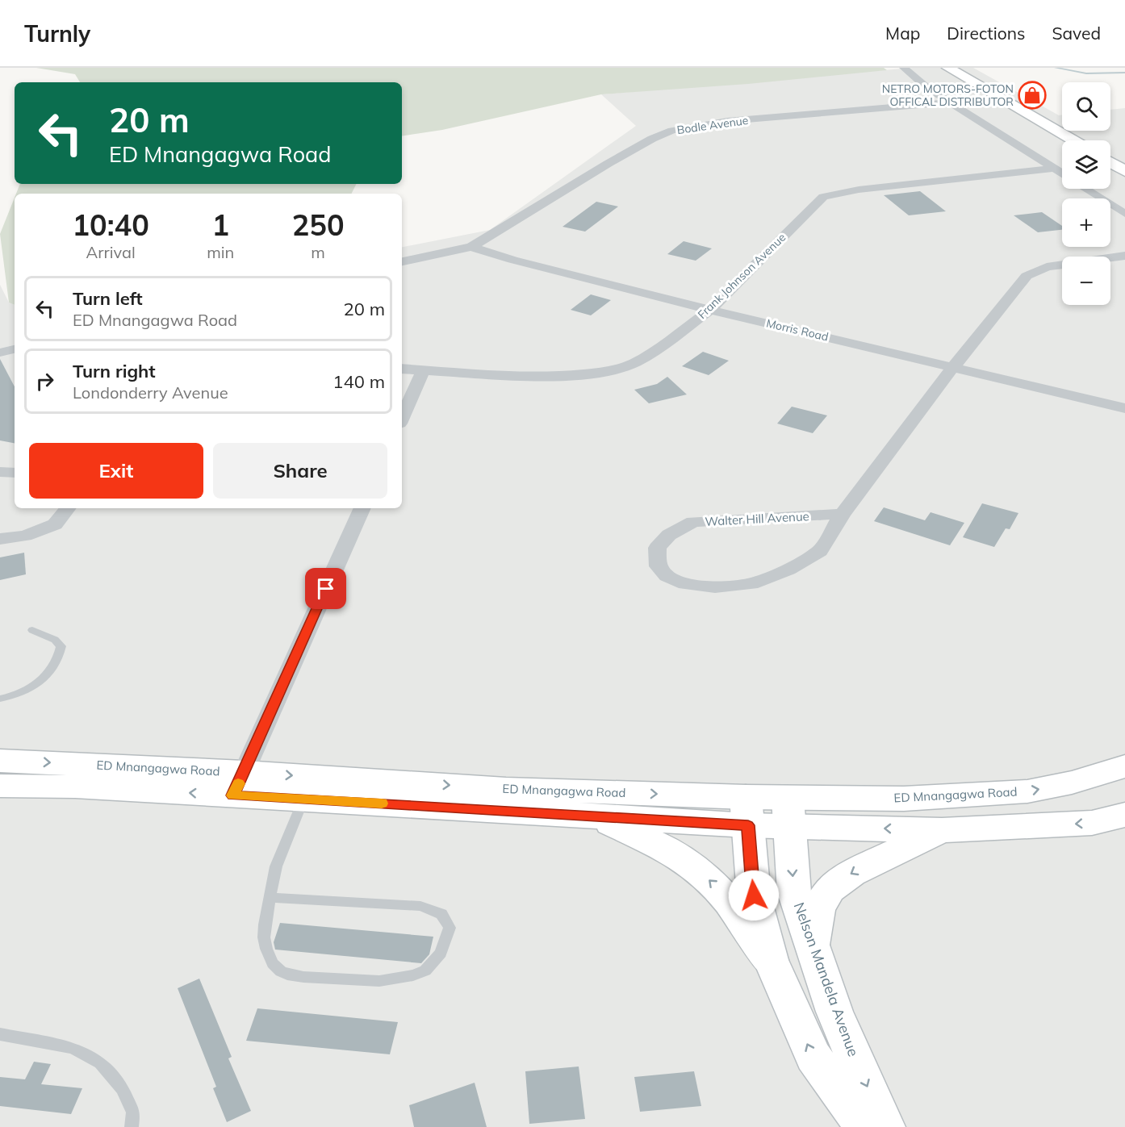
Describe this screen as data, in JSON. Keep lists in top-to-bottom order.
{
  "streets": {
    "main road": ["ED Mnangagwa Road", "Nelson Mandela Avenue"],
    "street": [
      "Bodle Avenue",
      "Frank Johnson Avenue",
      "Morris Road",
      "Walter Hill Avenue"
    ]
  },
  "crossings": [
    ["Bodle Avenue", "Morris Road"],
    ["Frank Johnson Avenue", "Morris Road"],
    ["Morris Road", "Walter Hill Avenue"],
    ["ED Mnangagwa Road", "Nelson Mandela Avenue"]
  ],
  "places": {
    "shop": ["NETRO MOTORS-FOTON OFFICAL DISTRIBUTOR"]
  },
  "page": {
    "header": "Turnly",
    "nav": ["Map", "Directions", "Saved"],
    "map_buttons": ["+", "−"],
    "turn": ["20 m", "ED Mnangagwa Road"],
    "eta": [
      "10:40",
      "Arrival",
      "1",
      "min",
      "250",
      "m"
    ],
    "list": [
      {
        "name": "Turn left",
        "note": "ED Mnangagwa Road",
        "value": "20 m"
      },
      {
        "name": "Turn right",
        "note": "Londonderry Avenue",
        "value": "140 m"
      }
    ],
    "buttons": ["Exit", "Share"]
  }
}
